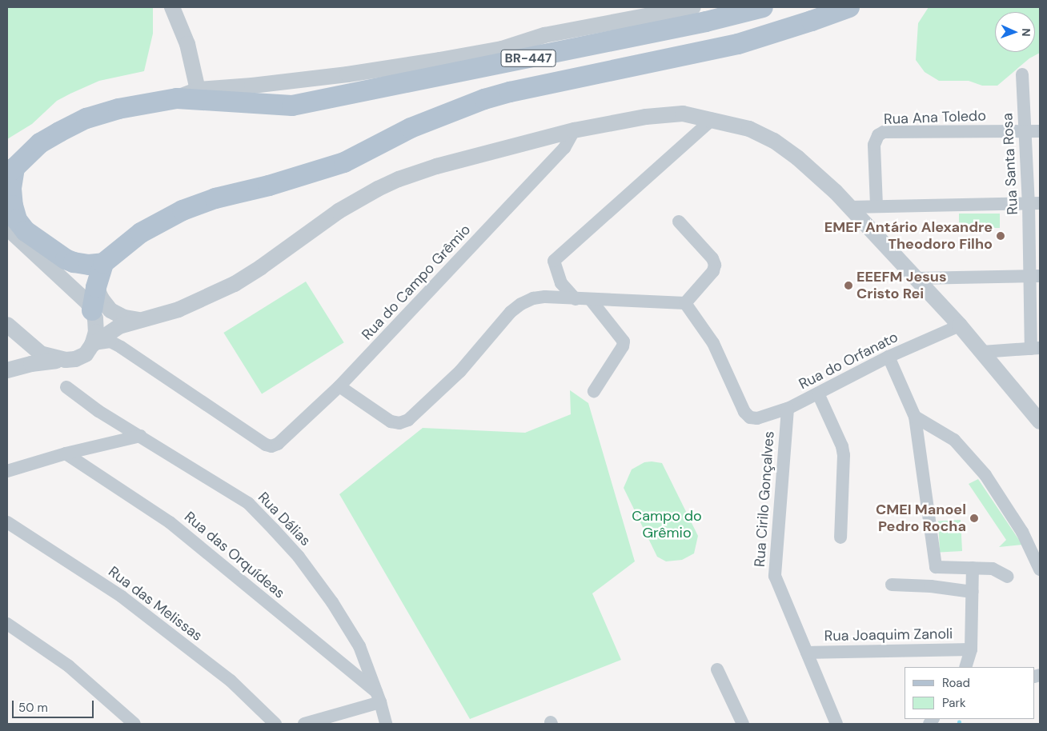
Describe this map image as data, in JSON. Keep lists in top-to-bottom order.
{
  "streets": {
    "main road": ["BR-447"],
    "street": [
      "Rua Ana Toledo",
      "Rua Santa Rosa",
      "Rua do Campo Grêmio",
      "Rua do Orfanato",
      "Rua Cirilo Gonçalves",
      "Rua Dálias",
      "Rua das Orquídeas",
      "Rua das Melissas",
      "Rua Joaquim Zanoli"
    ]
  },
  "crossings": [
    ["Rua Ana Toledo", "Rua Santa Rosa"],
    ["Rua do Orfanato", "Rua Cirilo Gonçalves"],
    ["Rua Cirilo Gonçalves", "Rua Joaquim Zanoli"],
    ["Rua Dálias", "Rua das Orquídeas"]
  ],
  "parks": ["Campo do Grêmio"],
  "places": ["EMEF Antário Alexandre Theodoro Filho", "EEEFM Jesus Cristo Rei", "CMEI Manoel Pedro Rocha"],
  "legend": ["Road", "Park"],
  "scale_bar": "50 m",
  "north": "right"
}
